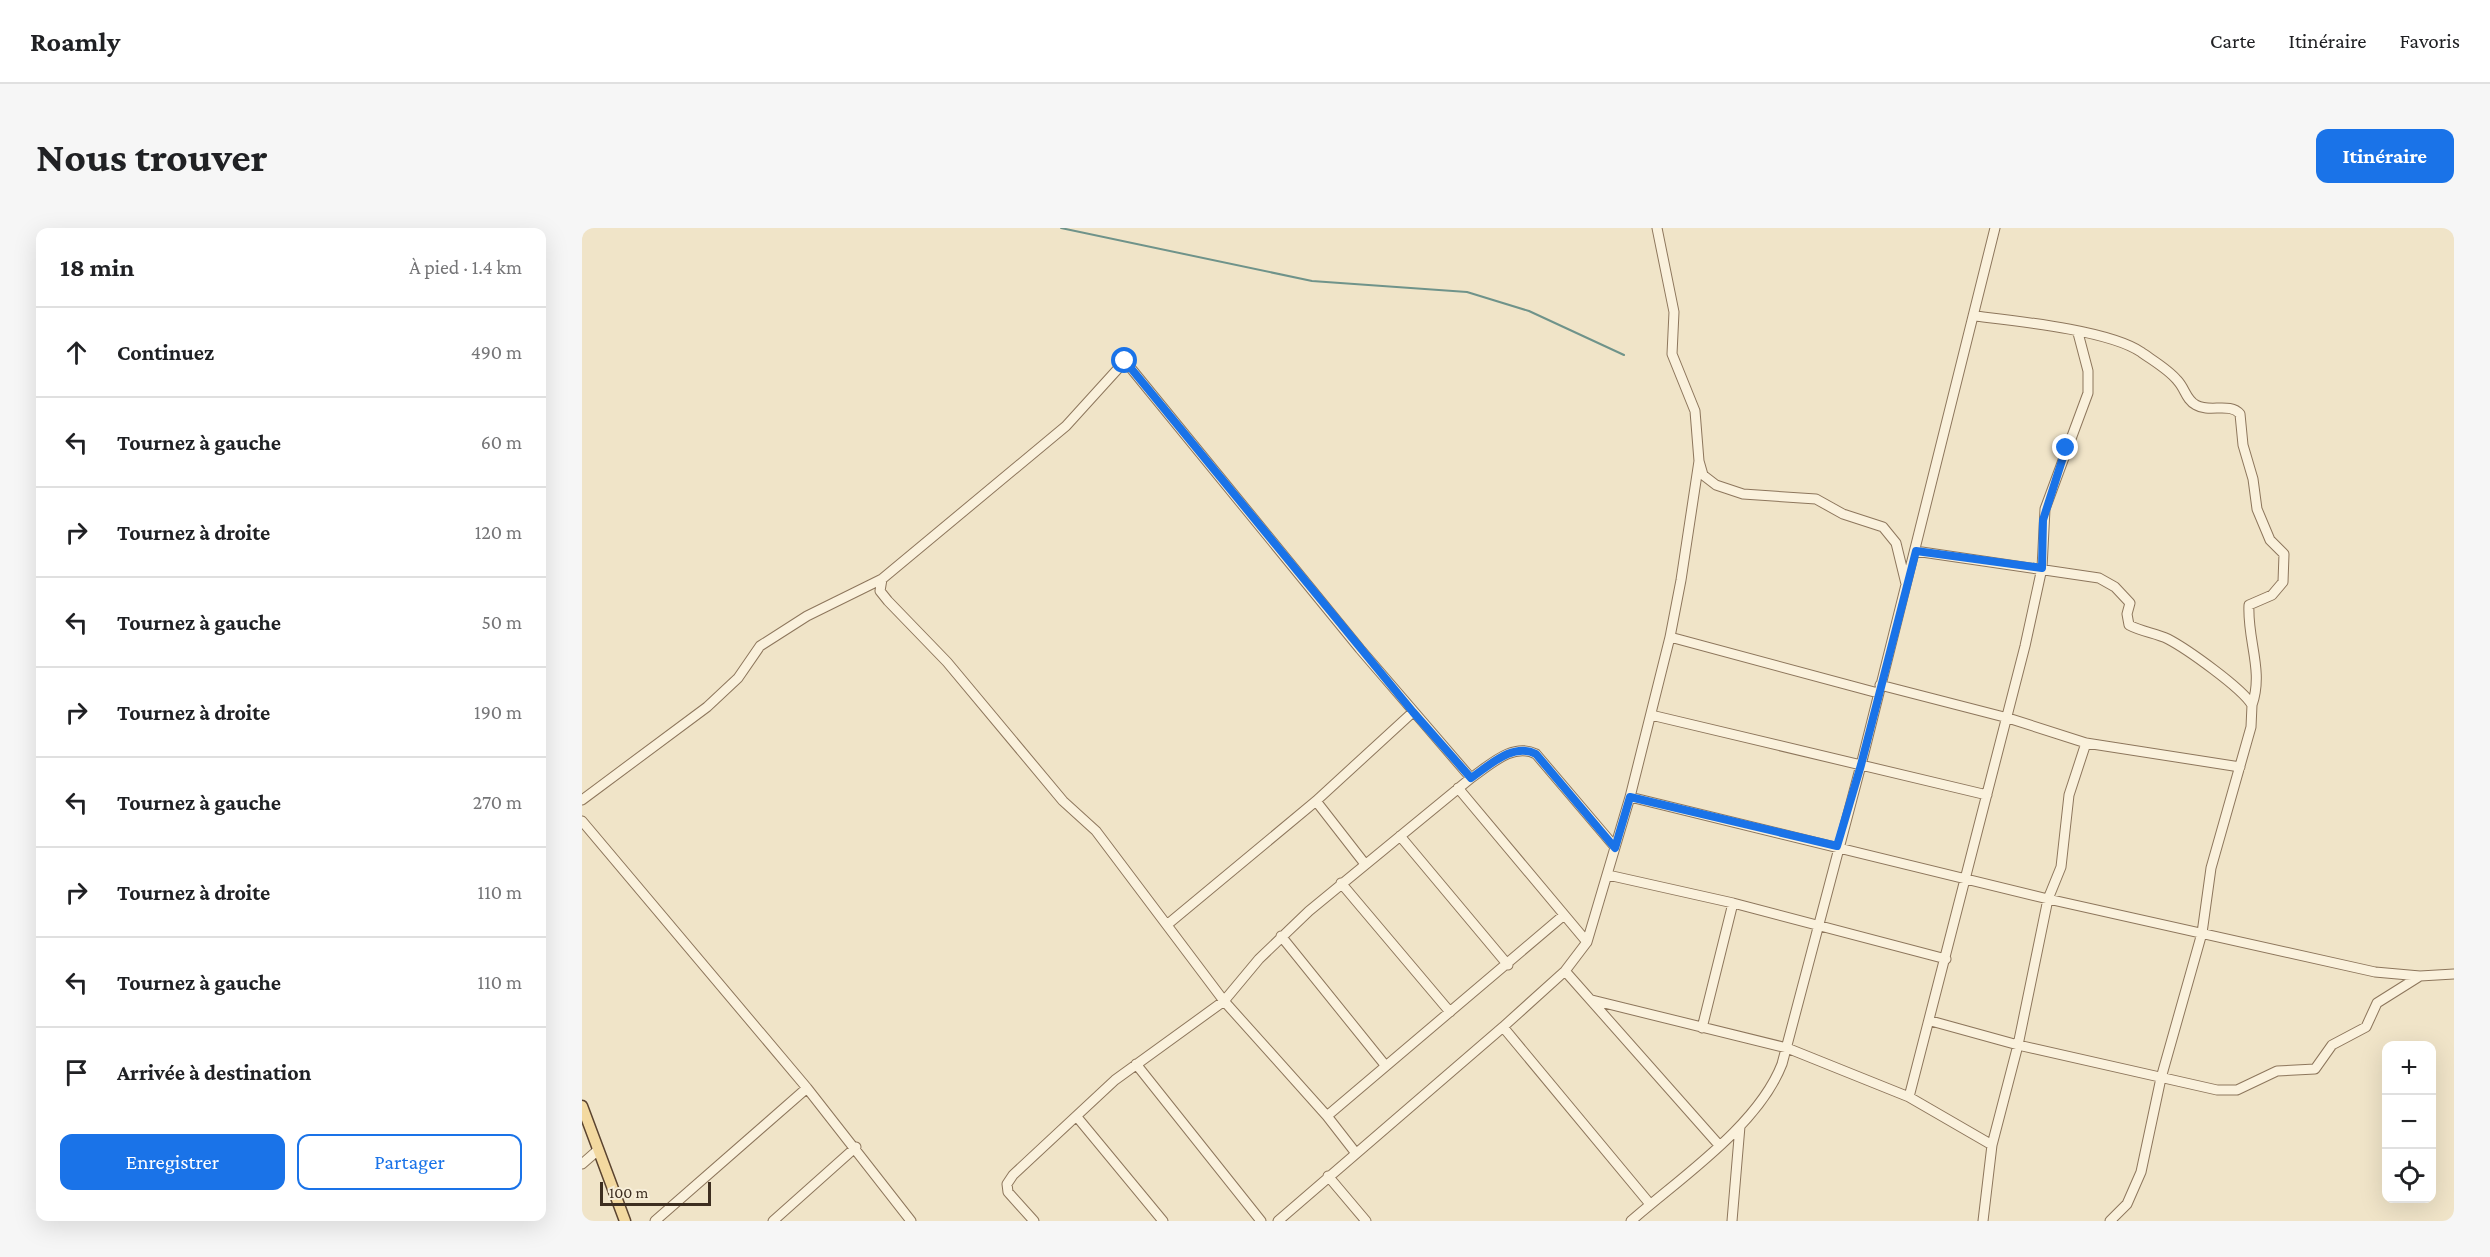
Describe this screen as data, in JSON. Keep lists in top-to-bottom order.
{
  "scale_bar": "100 m",
  "page": {
    "header": "Roamly",
    "nav": ["Carte", "Itinéraire", "Favoris"],
    "buttons": [
      "Itinéraire",
      ["Enregistrer", "Partager"]
    ],
    "title": "Nous trouver",
    "heading": ["18 min", "À pied · 1.4 km"],
    "list": [
      ["Continuez", "490 m"],
      ["Tournez à gauche", "60 m"],
      ["Tournez à droite", "120 m"],
      ["Tournez à gauche", "50 m"],
      ["Tournez à droite", "190 m"],
      ["Tournez à gauche", "270 m"],
      ["Tournez à droite", "110 m"],
      ["Tournez à gauche", "110 m"],
      "Arrivée à destination"
    ],
    "map_buttons": ["+", "−"],
    "scale": "100 m"
  }
}
